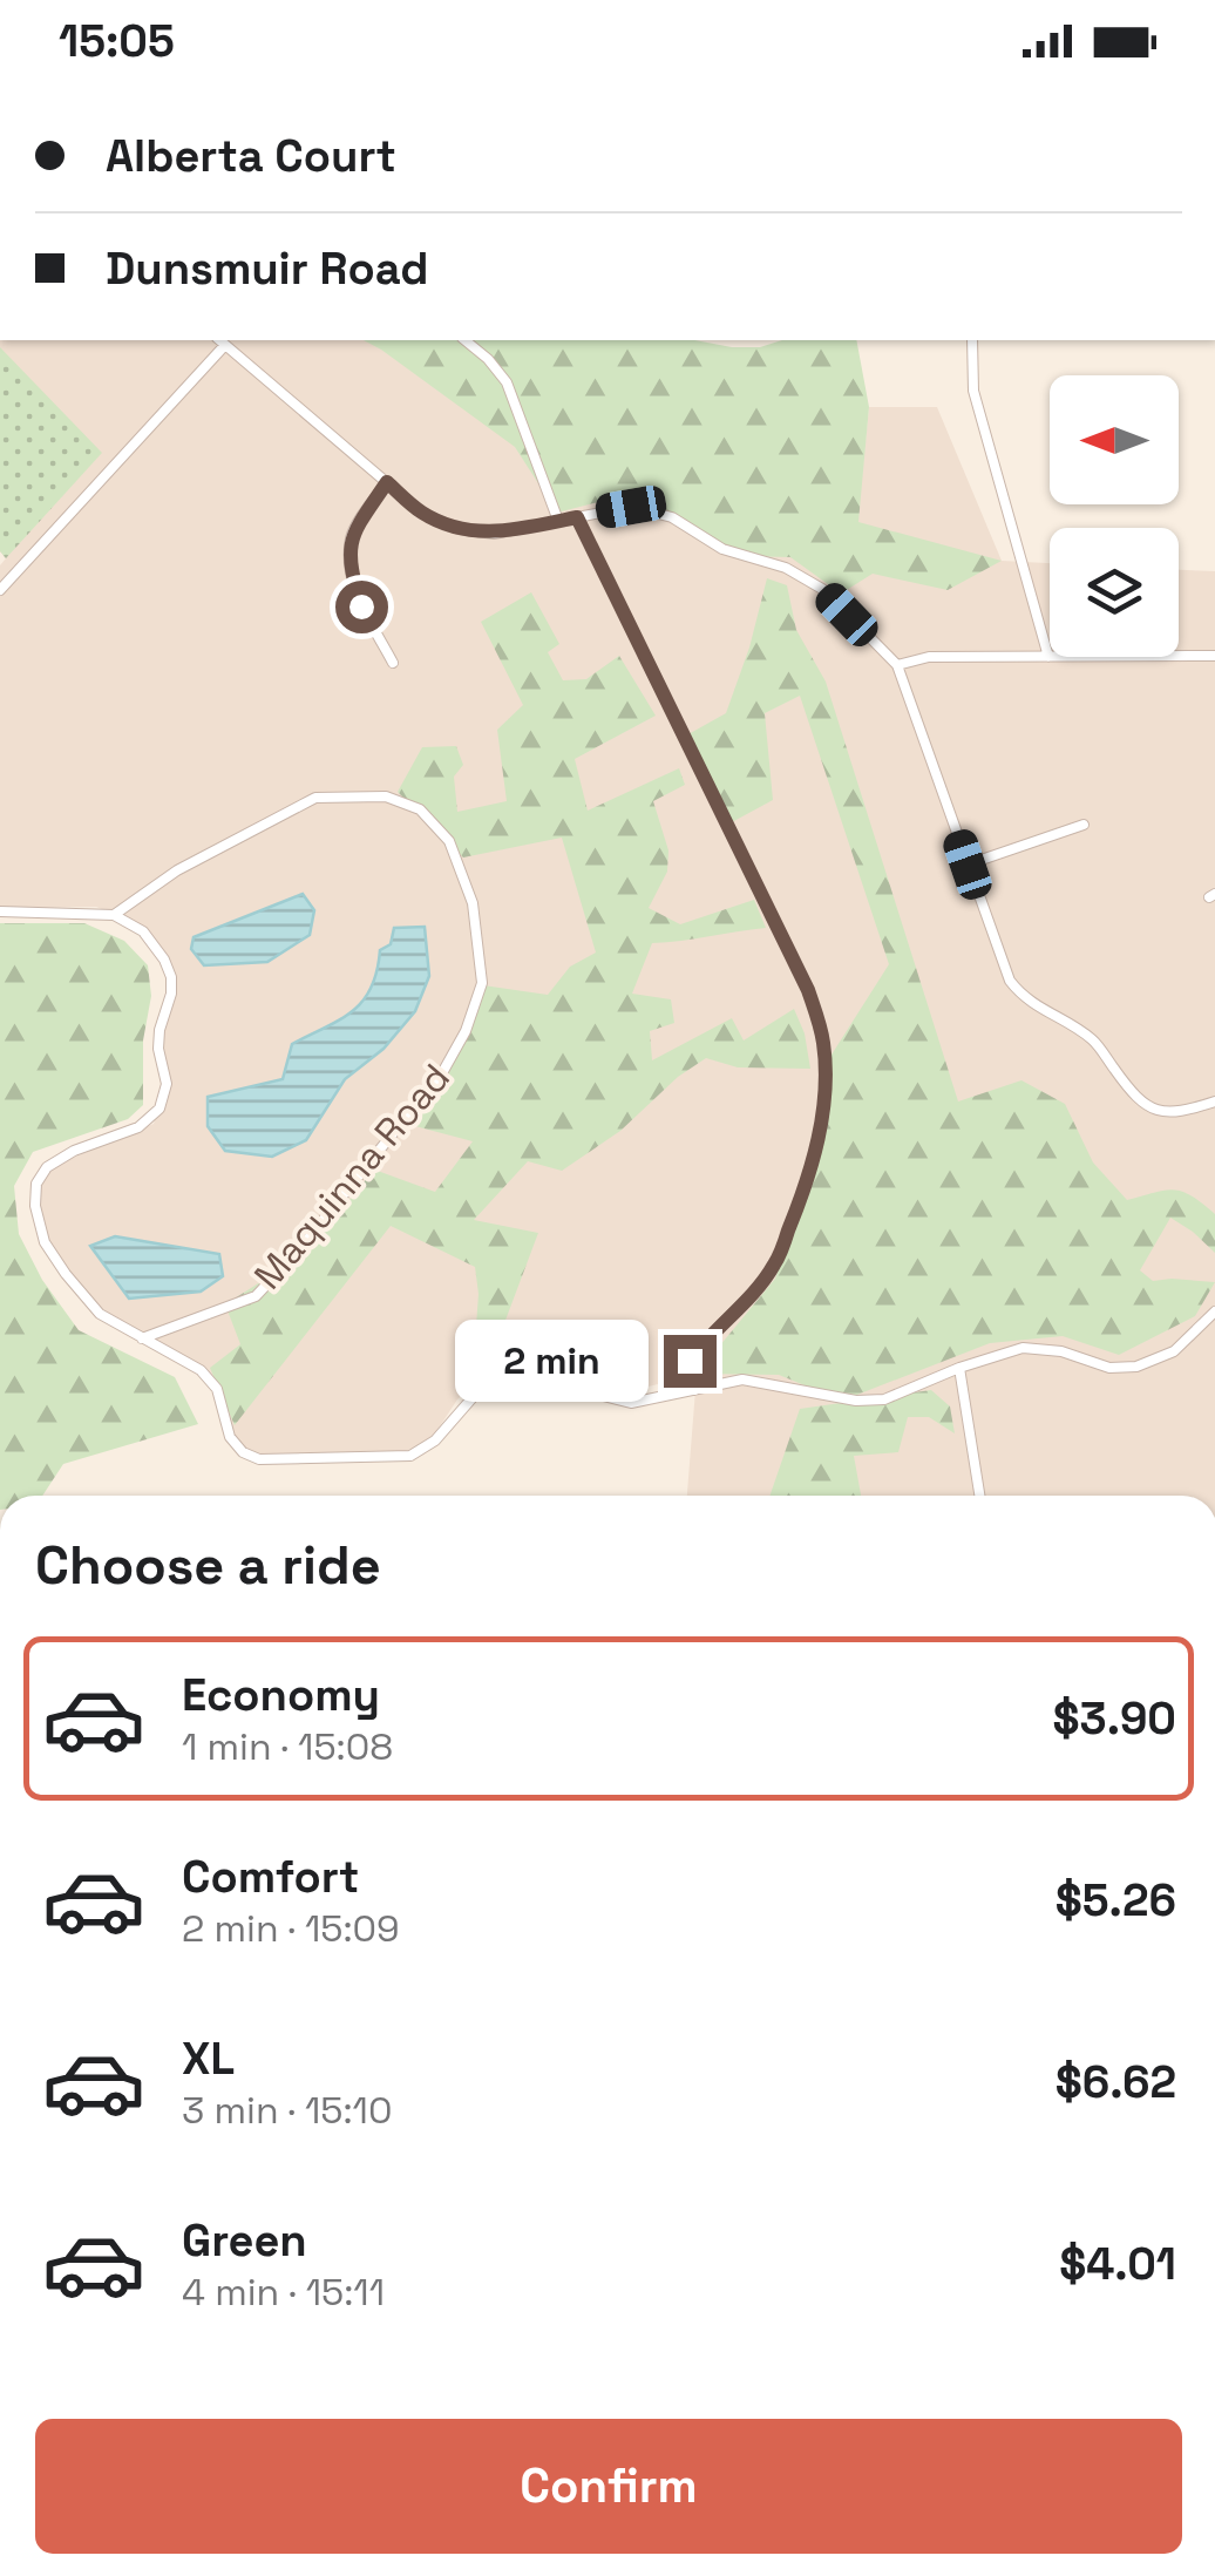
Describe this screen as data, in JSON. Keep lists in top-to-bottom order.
{
  "streets": {
    "street": ["Maquinna Road"]
  },
  "north": "left",
  "page": {
    "status": "15:05",
    "banner": ["Alberta Court", "Dunsmuir Road"],
    "bubble": "2 min",
    "heading": "Choose a ride",
    "list": [
      {
        "name": "Economy",
        "note": "1 min · 15:08",
        "value": "$3.90"
      },
      {
        "name": "Comfort",
        "note": "2 min · 15:09",
        "value": "$5.26"
      },
      {
        "name": "XL",
        "note": "3 min · 15:10",
        "value": "$6.62"
      },
      {
        "name": "Green",
        "note": "4 min · 15:11",
        "value": "$4.01"
      }
    ],
    "buttons": "Confirm"
  }
}
